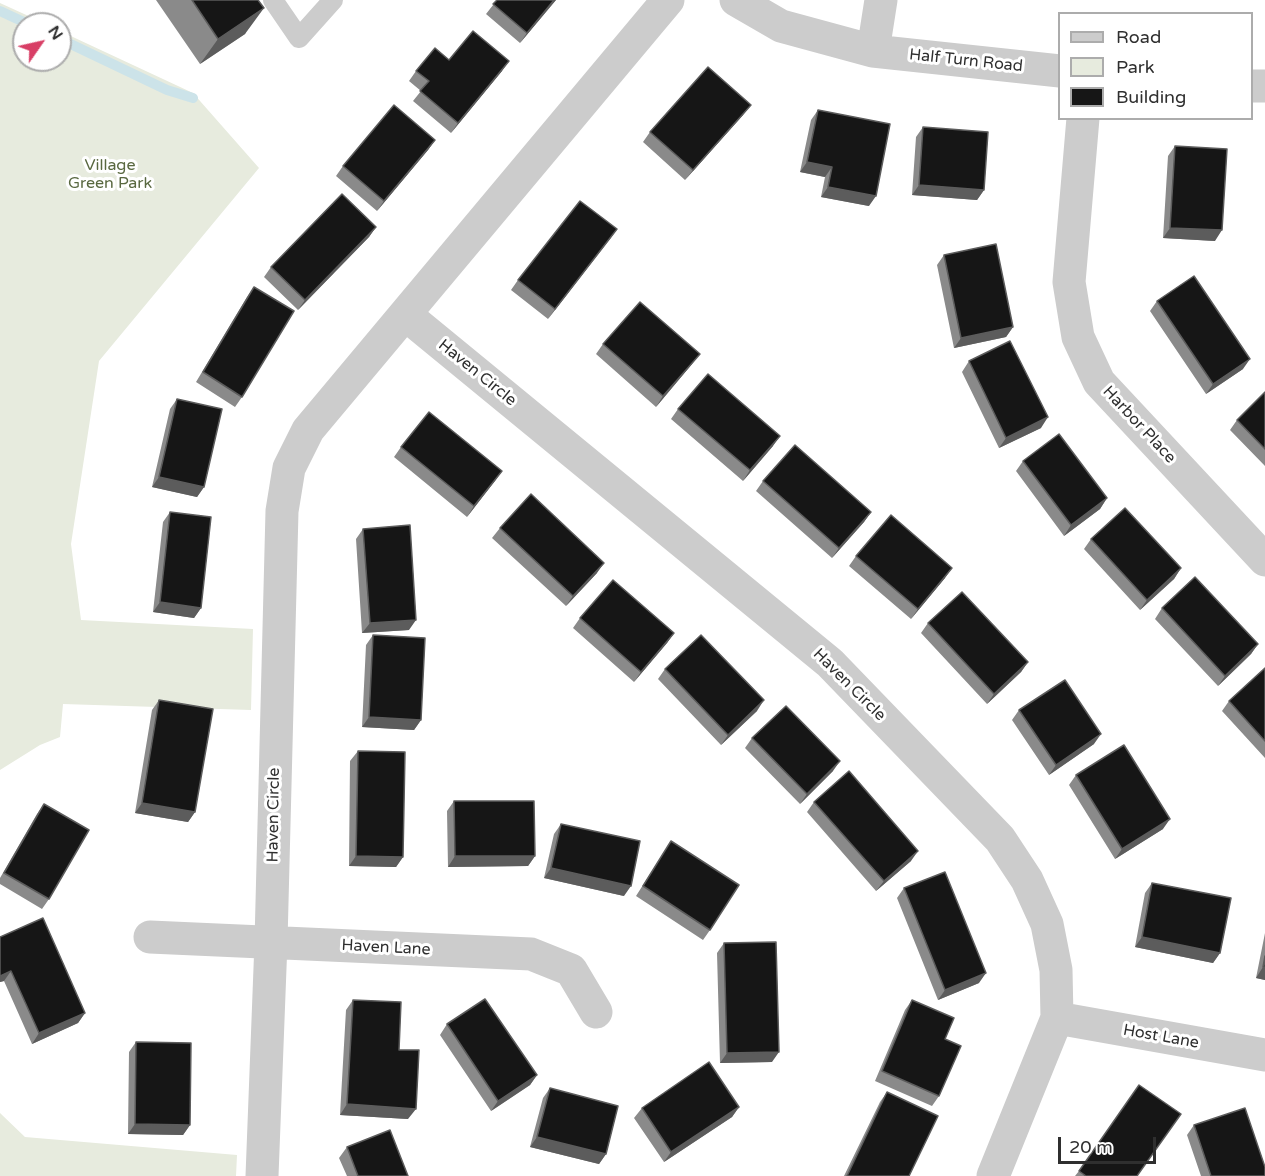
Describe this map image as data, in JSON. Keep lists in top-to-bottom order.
{
  "streets": {
    "street": [
      "Half Turn Road",
      "Haven Circle",
      "Harbor Place",
      "Haven Lane",
      "Host Lane"
    ]
  },
  "crossings": [
    ["Haven Circle", "Haven Lane"],
    ["Haven Circle", "Host Lane"]
  ],
  "parks": ["Village Green Park"],
  "legend": ["Road", "Park", "Building"],
  "scale_bar": "20 m",
  "north": "top right"
}
